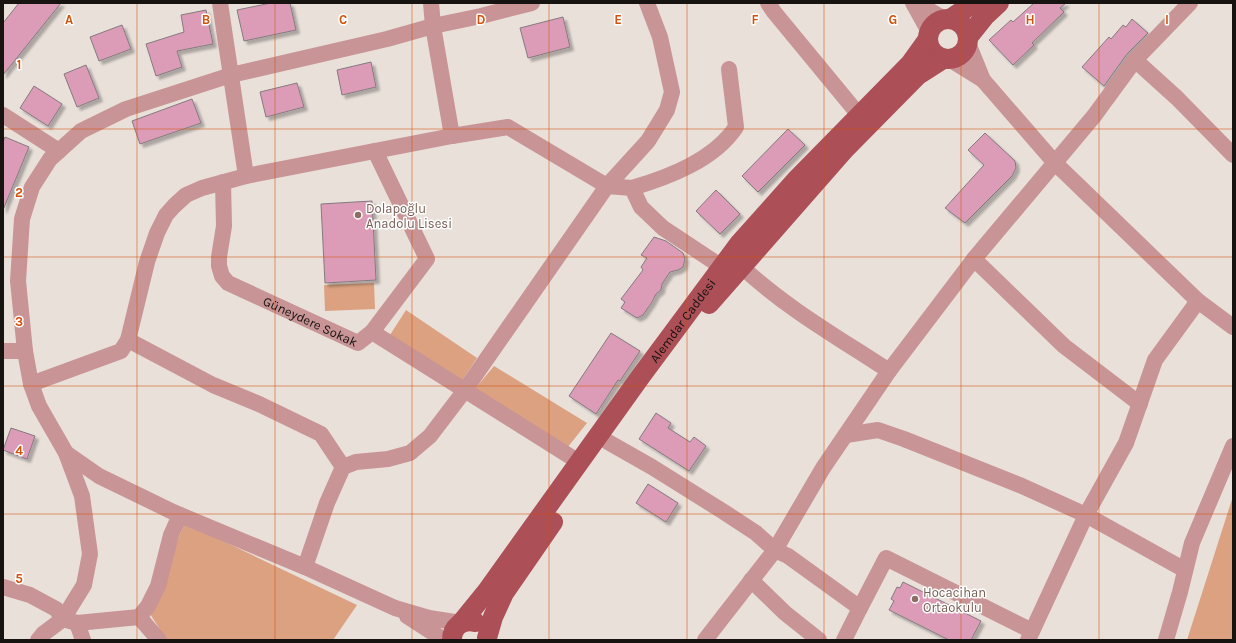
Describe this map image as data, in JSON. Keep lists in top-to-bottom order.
{
  "streets": {
    "main road": ["Alemdar Caddesi"],
    "street": ["Güneydere Sokak"]
  },
  "crossings": [
    ["Güneydere Sokak", "Alemdar Caddesi"]
  ],
  "places": ["Dolapoğlu Anadolu Lisesi", "Hocacihan Ortaokulu"],
  "grid": {
    "columns": [
      "A",
      "B",
      "C",
      "D",
      "E",
      "F",
      "G",
      "H",
      "I"
    ],
    "rows": [
      "1",
      "2",
      "3",
      "4",
      "5"
    ]
  }
}
